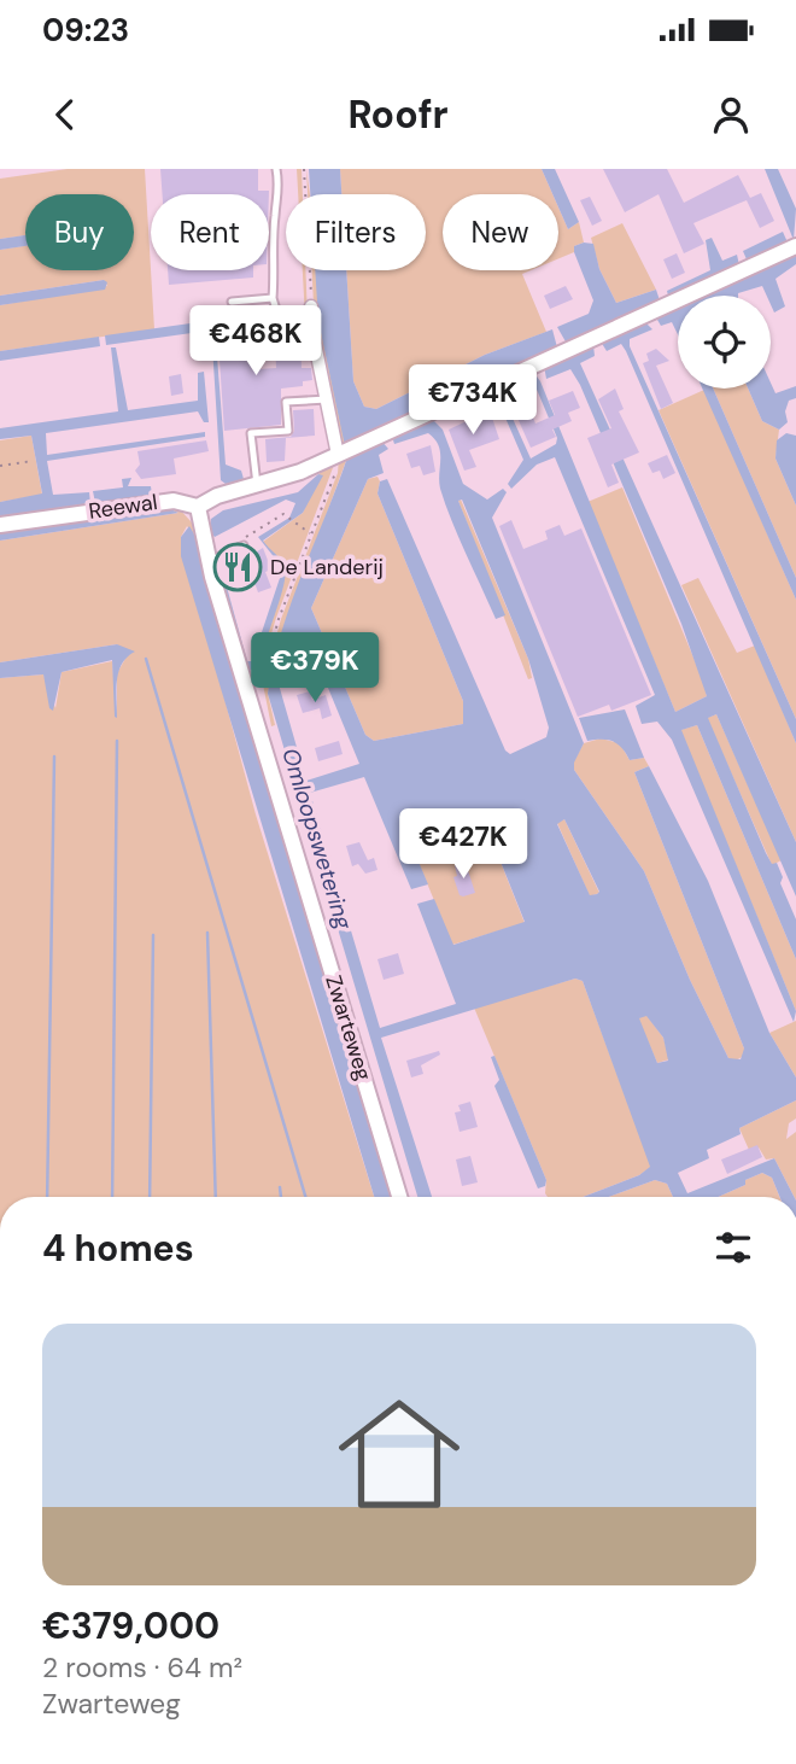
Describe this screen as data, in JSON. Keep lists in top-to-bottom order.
{
  "streets": {
    "street": ["Reewal", "Zwarteweg"]
  },
  "crossings": [
    ["Reewal", "Zwarteweg"]
  ],
  "water": ["Omloopswetering"],
  "places": {
    "restaurant": ["De Landerij"]
  },
  "page": {
    "status": "09:23",
    "header": "Roofr",
    "chip": [
      "Buy",
      "Rent",
      "Filters",
      "New"
    ],
    "price": [
      "€468K",
      "€734K",
      "€379K",
      "€427K"
    ],
    "heading": "4 homes",
    "list": [
      {
        "name": "€379,000",
        "note": "2 rooms · 64 m² · Zwarteweg"
      }
    ]
  }
}
